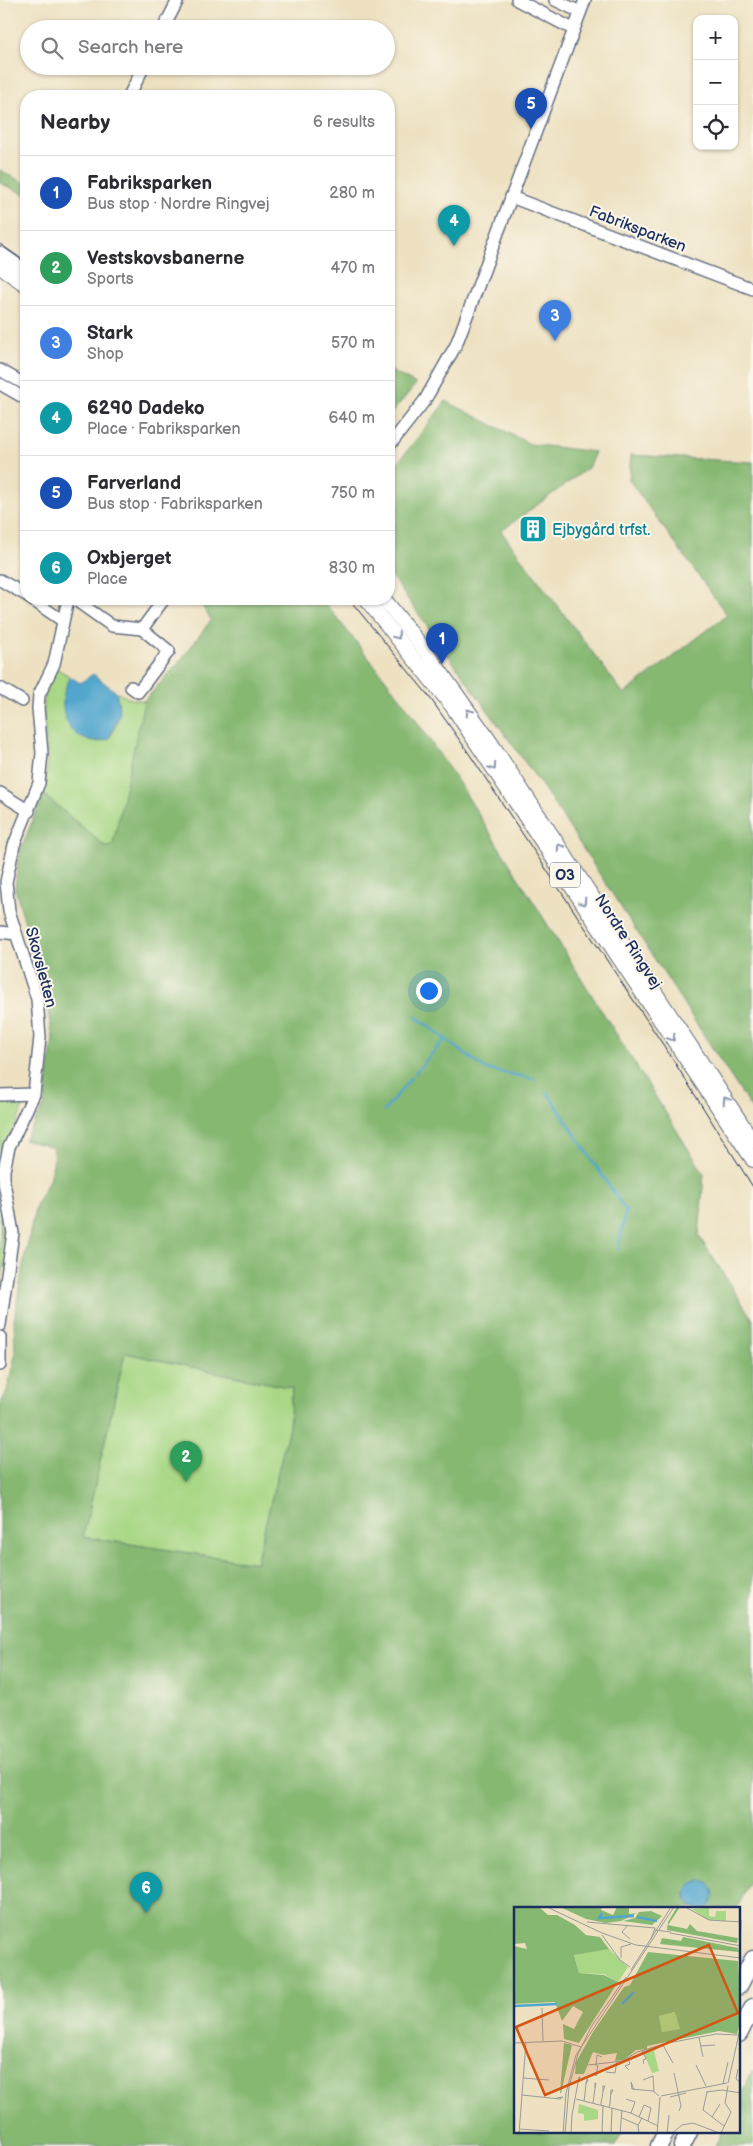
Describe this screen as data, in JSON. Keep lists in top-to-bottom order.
{
  "streets": {
    "main road": ["O3", "Nordre Ringvej"],
    "street": ["Fabriksparken", "Skovsletten"]
  },
  "places": {
    "building": ["Ejbygård trfst."]
  },
  "page": {
    "map_buttons": ["+", "−"],
    "search": "Search here",
    "pins": [
      "5",
      "4",
      "3",
      "1",
      "2",
      "6"
    ],
    "heading": ["Nearby", "6 results"],
    "list": [
      {
        "mark": "1",
        "name": "Fabriksparken",
        "note": "Bus stop · Nordre Ringvej",
        "value": "280 m"
      },
      {
        "mark": "2",
        "name": "Vestskovsbanerne",
        "note": "Sports",
        "value": "470 m"
      },
      {
        "mark": "3",
        "name": "Stark",
        "note": "Shop",
        "value": "570 m"
      },
      {
        "mark": "4",
        "name": "6290 Dadeko",
        "note": "Place · Fabriksparken",
        "value": "640 m"
      },
      {
        "mark": "5",
        "name": "Farverland",
        "note": "Bus stop · Fabriksparken",
        "value": "750 m"
      },
      {
        "mark": "6",
        "name": "Oxbjerget",
        "note": "Place",
        "value": "830 m"
      }
    ]
  }
}
